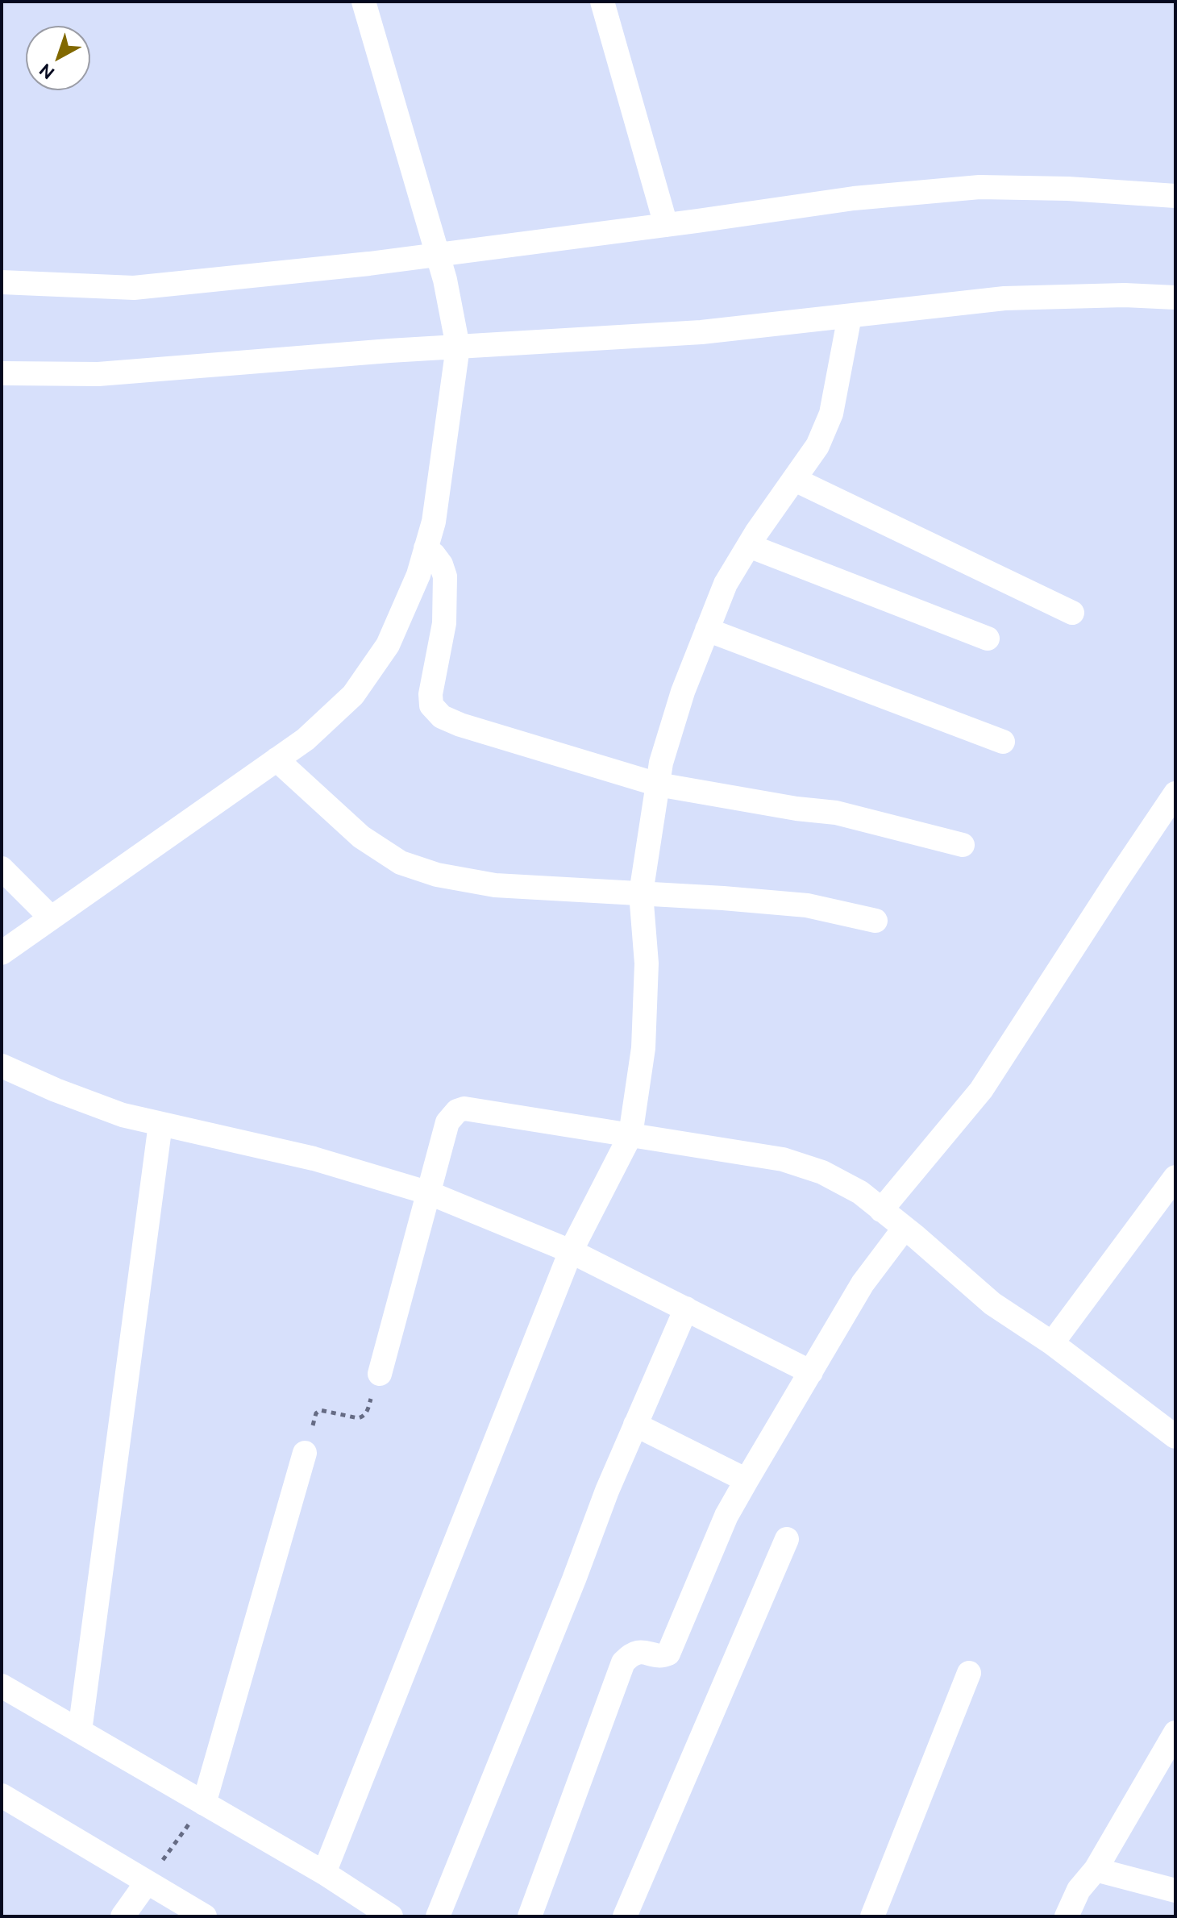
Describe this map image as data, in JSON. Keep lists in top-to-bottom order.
{
  "north": "bottom left"
}
